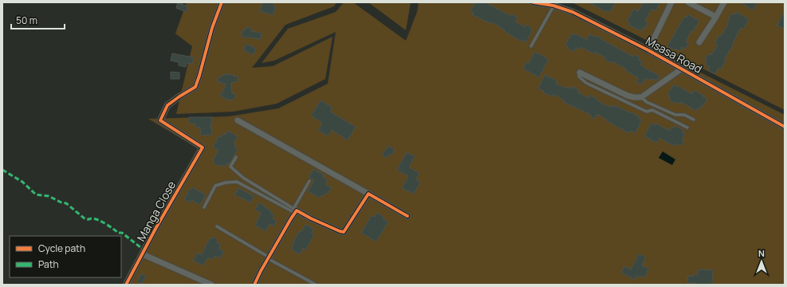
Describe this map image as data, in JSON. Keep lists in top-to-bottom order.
{
  "streets": {
    "street": ["Msasa Road", "Manga Close"]
  },
  "legend": ["Cycle path", "Path"],
  "scale_bar": "50 m",
  "north": "top"
}
